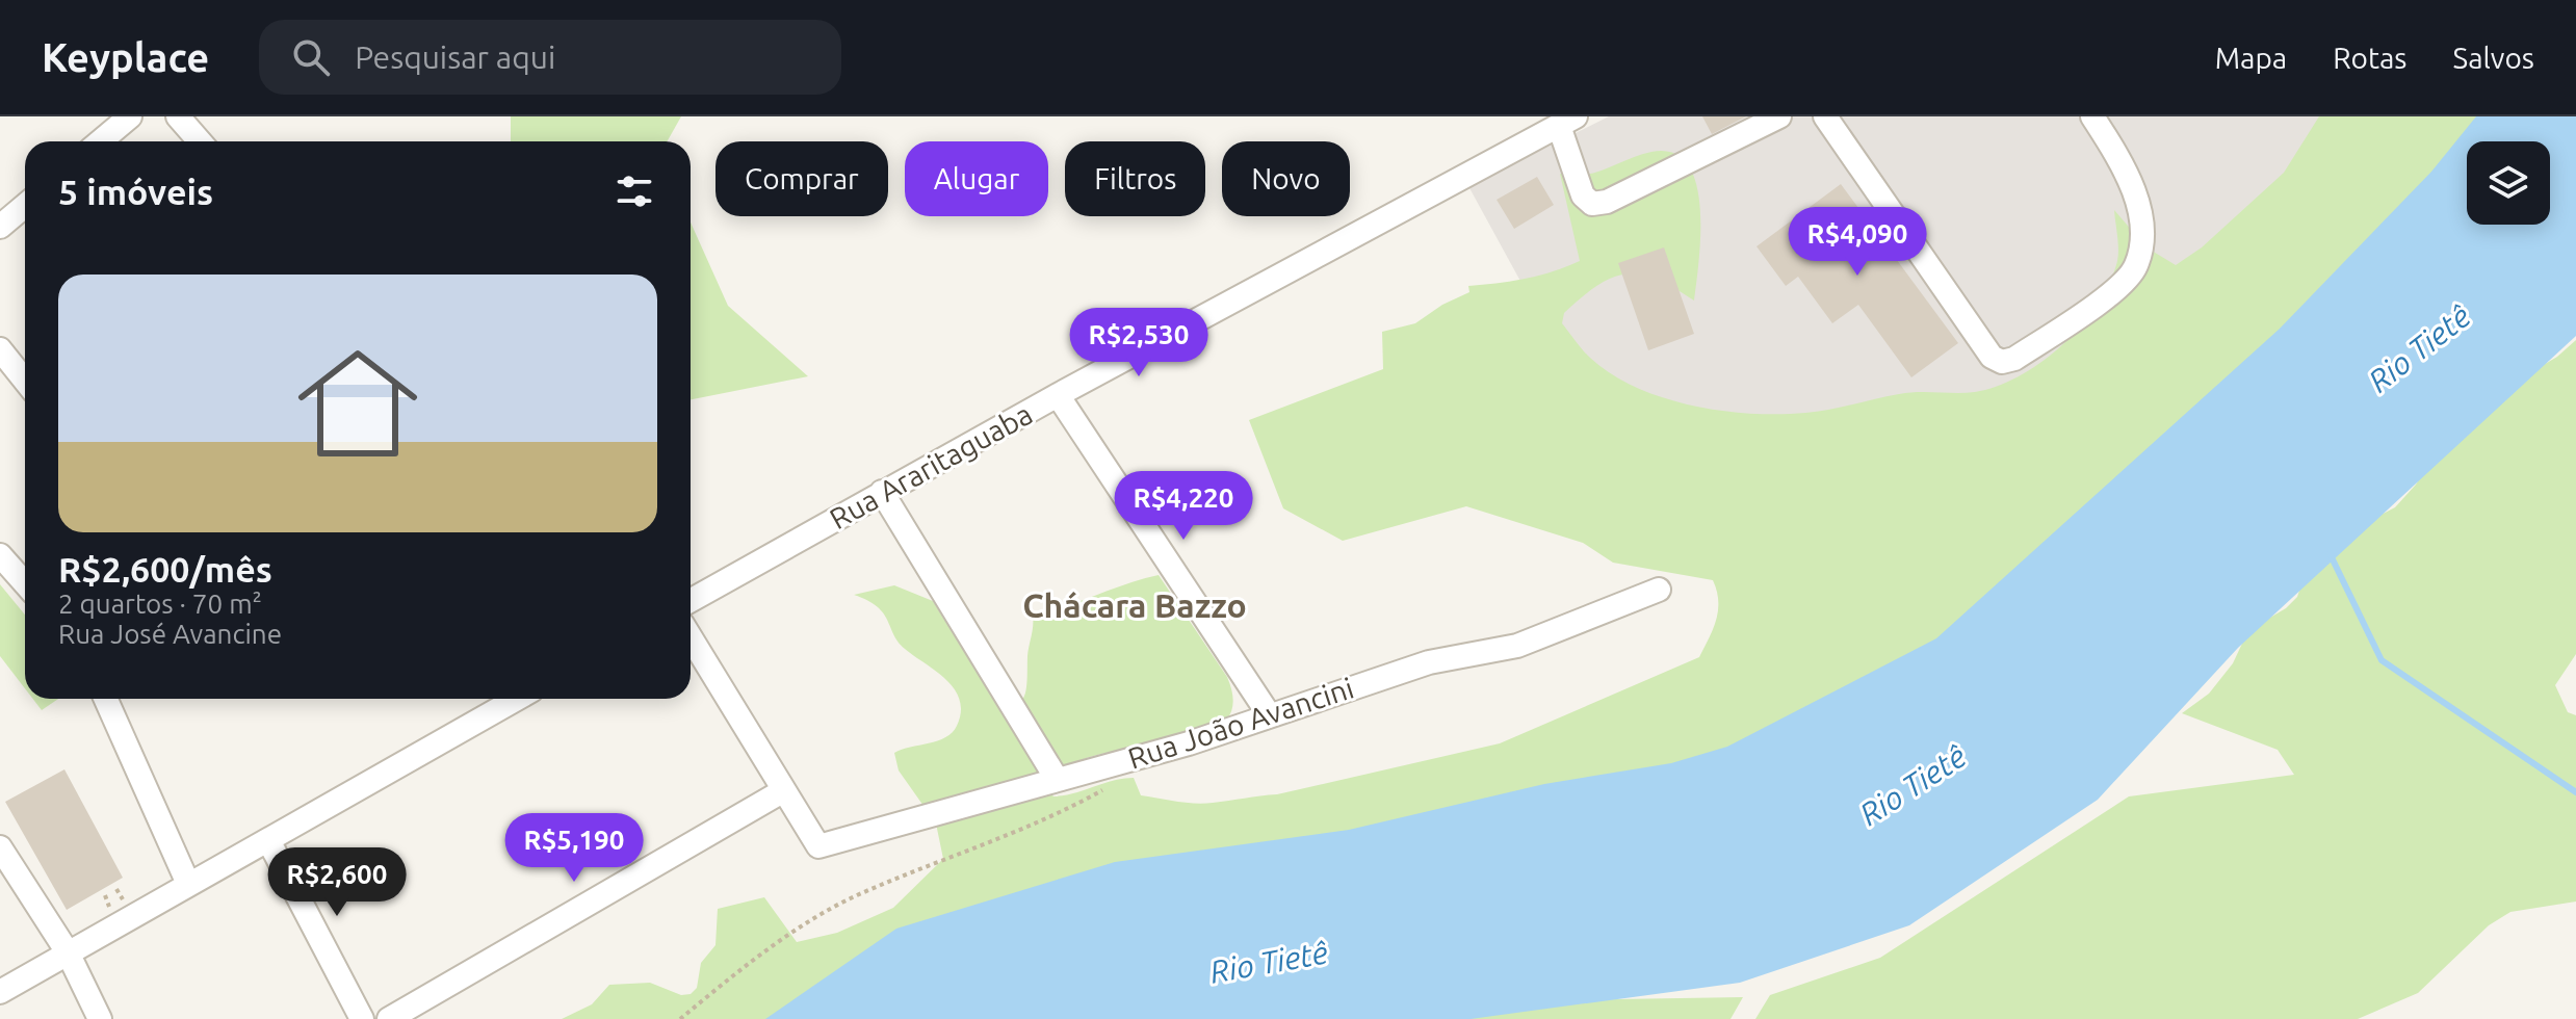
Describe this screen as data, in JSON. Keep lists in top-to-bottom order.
{
  "streets": {
    "street": ["Rua Araritaguaba", "Rua João Avancini"]
  },
  "districts": ["Chácara Bazzo"],
  "water": ["Rio Tietê"],
  "page": {
    "header": "Keyplace",
    "search": "Pesquisar aqui",
    "nav": ["Mapa", "Rotas", "Salvos"],
    "chip": [
      "Comprar",
      "Alugar",
      "Filtros",
      "Novo"
    ],
    "heading": "5 imóveis",
    "price": [
      "R$4,090",
      "R$2,530",
      "R$4,220",
      "R$5,190",
      "R$2,600"
    ],
    "list": [
      {
        "name": "R$2,600/mês",
        "note": "2 quartos · 70 m² · Rua José Avancine"
      }
    ]
  }
}
